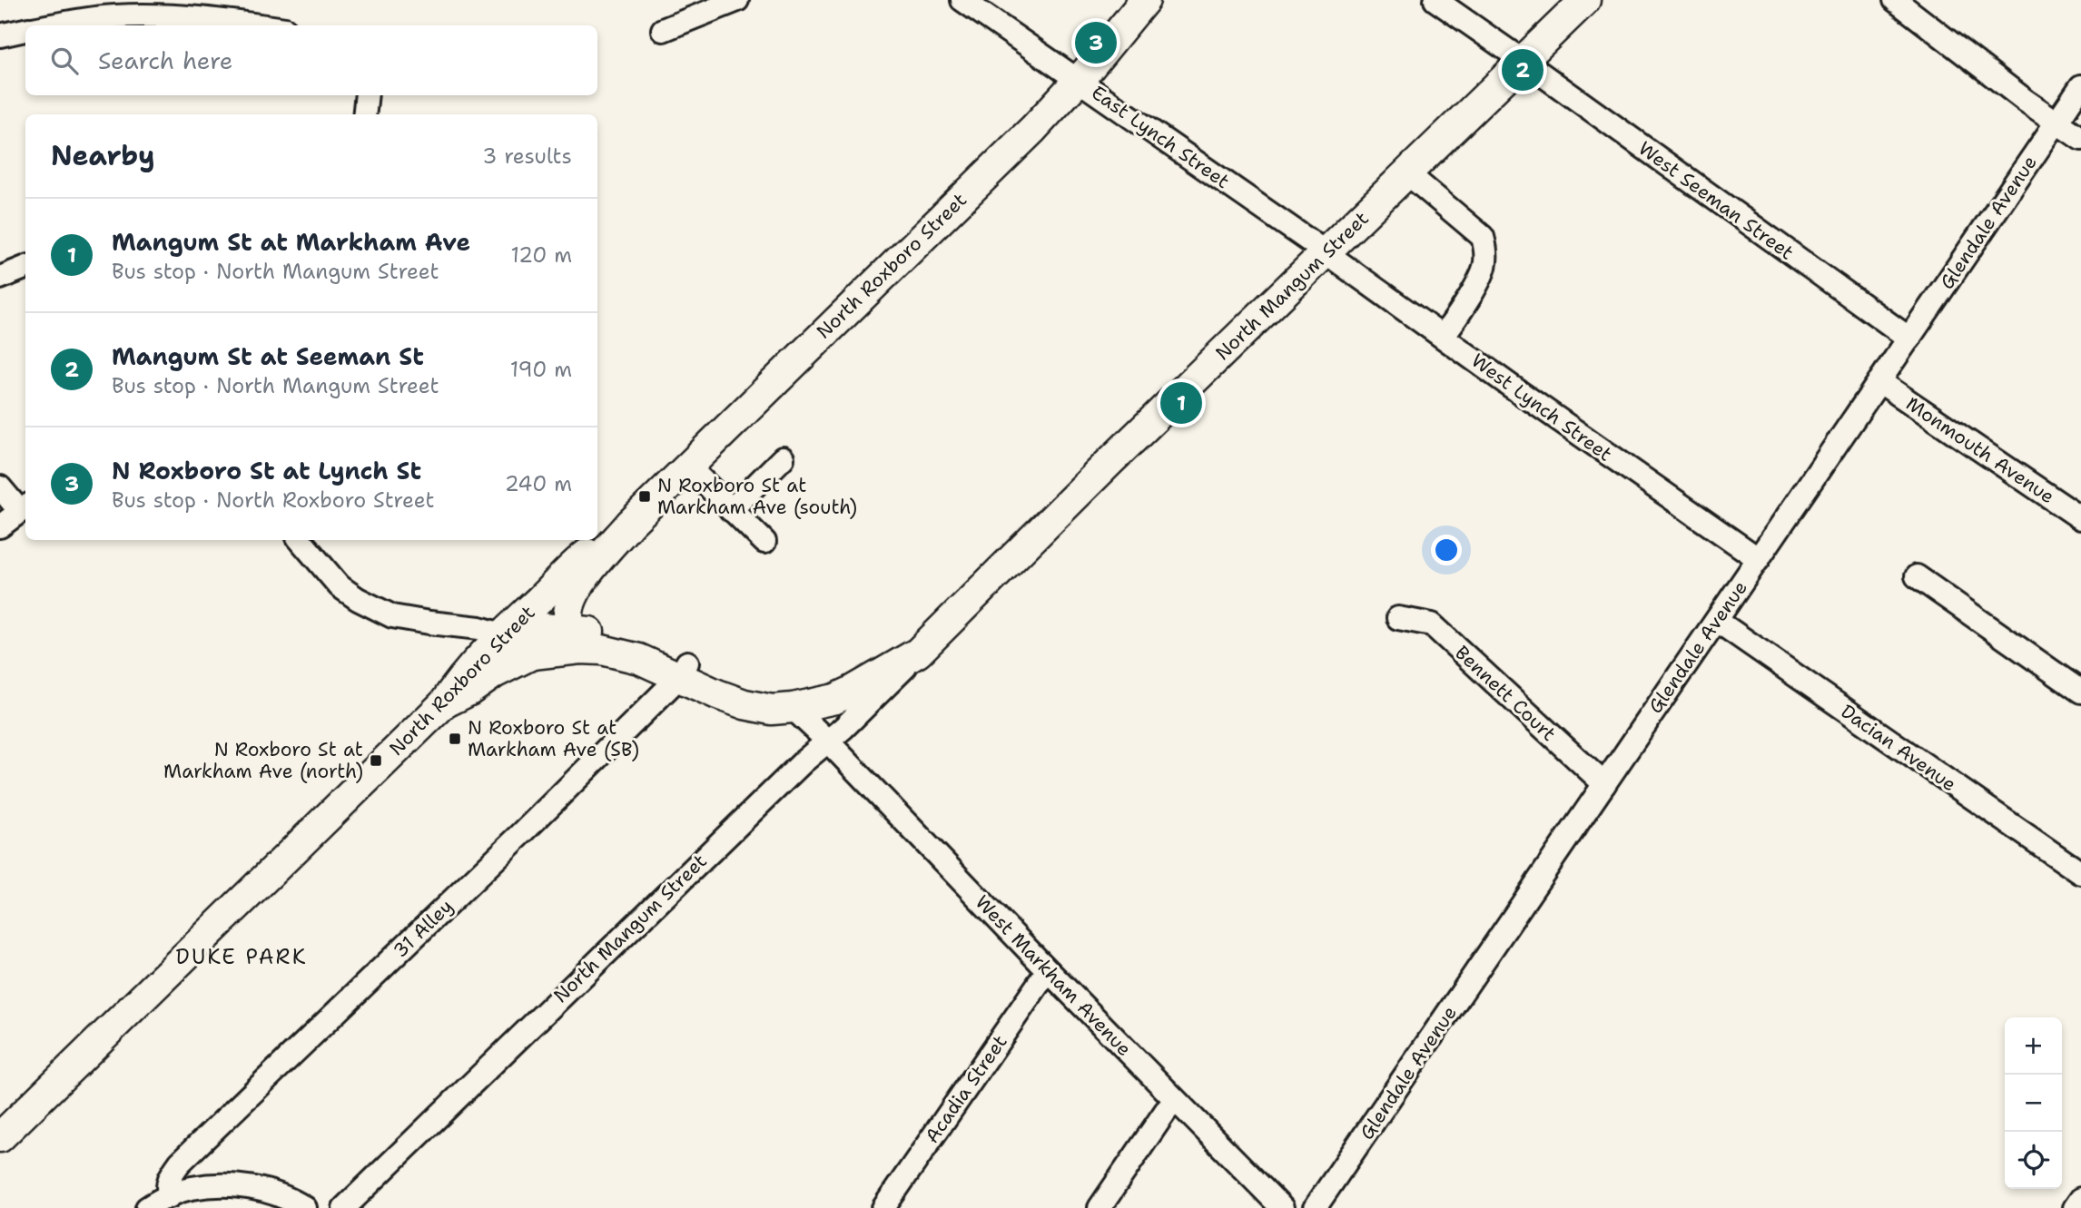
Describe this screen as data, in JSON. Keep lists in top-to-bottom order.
{
  "streets": {
    "main road": ["North Roxboro Street", "North Mangum Street"],
    "street": [
      "East Lynch Street",
      "West Seeman Street",
      "Glendale Avenue",
      "West Lynch Street",
      "Monmouth Avenue",
      "Bennett Court",
      "Dacian Avenue",
      "31 Alley",
      "West Markham Avenue",
      "Acadia Street"
    ]
  },
  "crossings": [
    ["East Lynch Street", "North Roxboro Street"],
    ["East Lynch Street", "North Mangum Street"],
    ["East Lynch Street", "West Lynch Street"],
    ["West Seeman Street", "Glendale Avenue"],
    ["West Seeman Street", "North Mangum Street"],
    ["Glendale Avenue", "West Lynch Street"],
    ["Glendale Avenue", "Monmouth Avenue"],
    ["Glendale Avenue", "Bennett Court"],
    ["Glendale Avenue", "Dacian Avenue"],
    ["North Mangum Street", "West Lynch Street"],
    ["North Mangum Street", "West Markham Avenue"],
    ["West Markham Avenue", "Acadia Street"]
  ],
  "districts": ["DUKE PARK"],
  "places": {
    "transit": ["N Roxboro St at Markham Ave (south)", "N Roxboro St at Markham Ave (SB)", "N Roxboro St at Markham Ave (north)"]
  },
  "page": {
    "pins": ["3", "2", "1"],
    "search": "Search here",
    "heading": ["Nearby", "3 results"],
    "list": [
      {
        "mark": "1",
        "name": "Mangum St at Markham Ave",
        "note": "Bus stop · North Mangum Street",
        "value": "120 m"
      },
      {
        "mark": "2",
        "name": "Mangum St at Seeman St",
        "note": "Bus stop · North Mangum Street",
        "value": "190 m"
      },
      {
        "mark": "3",
        "name": "N Roxboro St at Lynch St",
        "note": "Bus stop · North Roxboro Street",
        "value": "240 m"
      }
    ],
    "map_buttons": ["+", "−"]
  }
}
